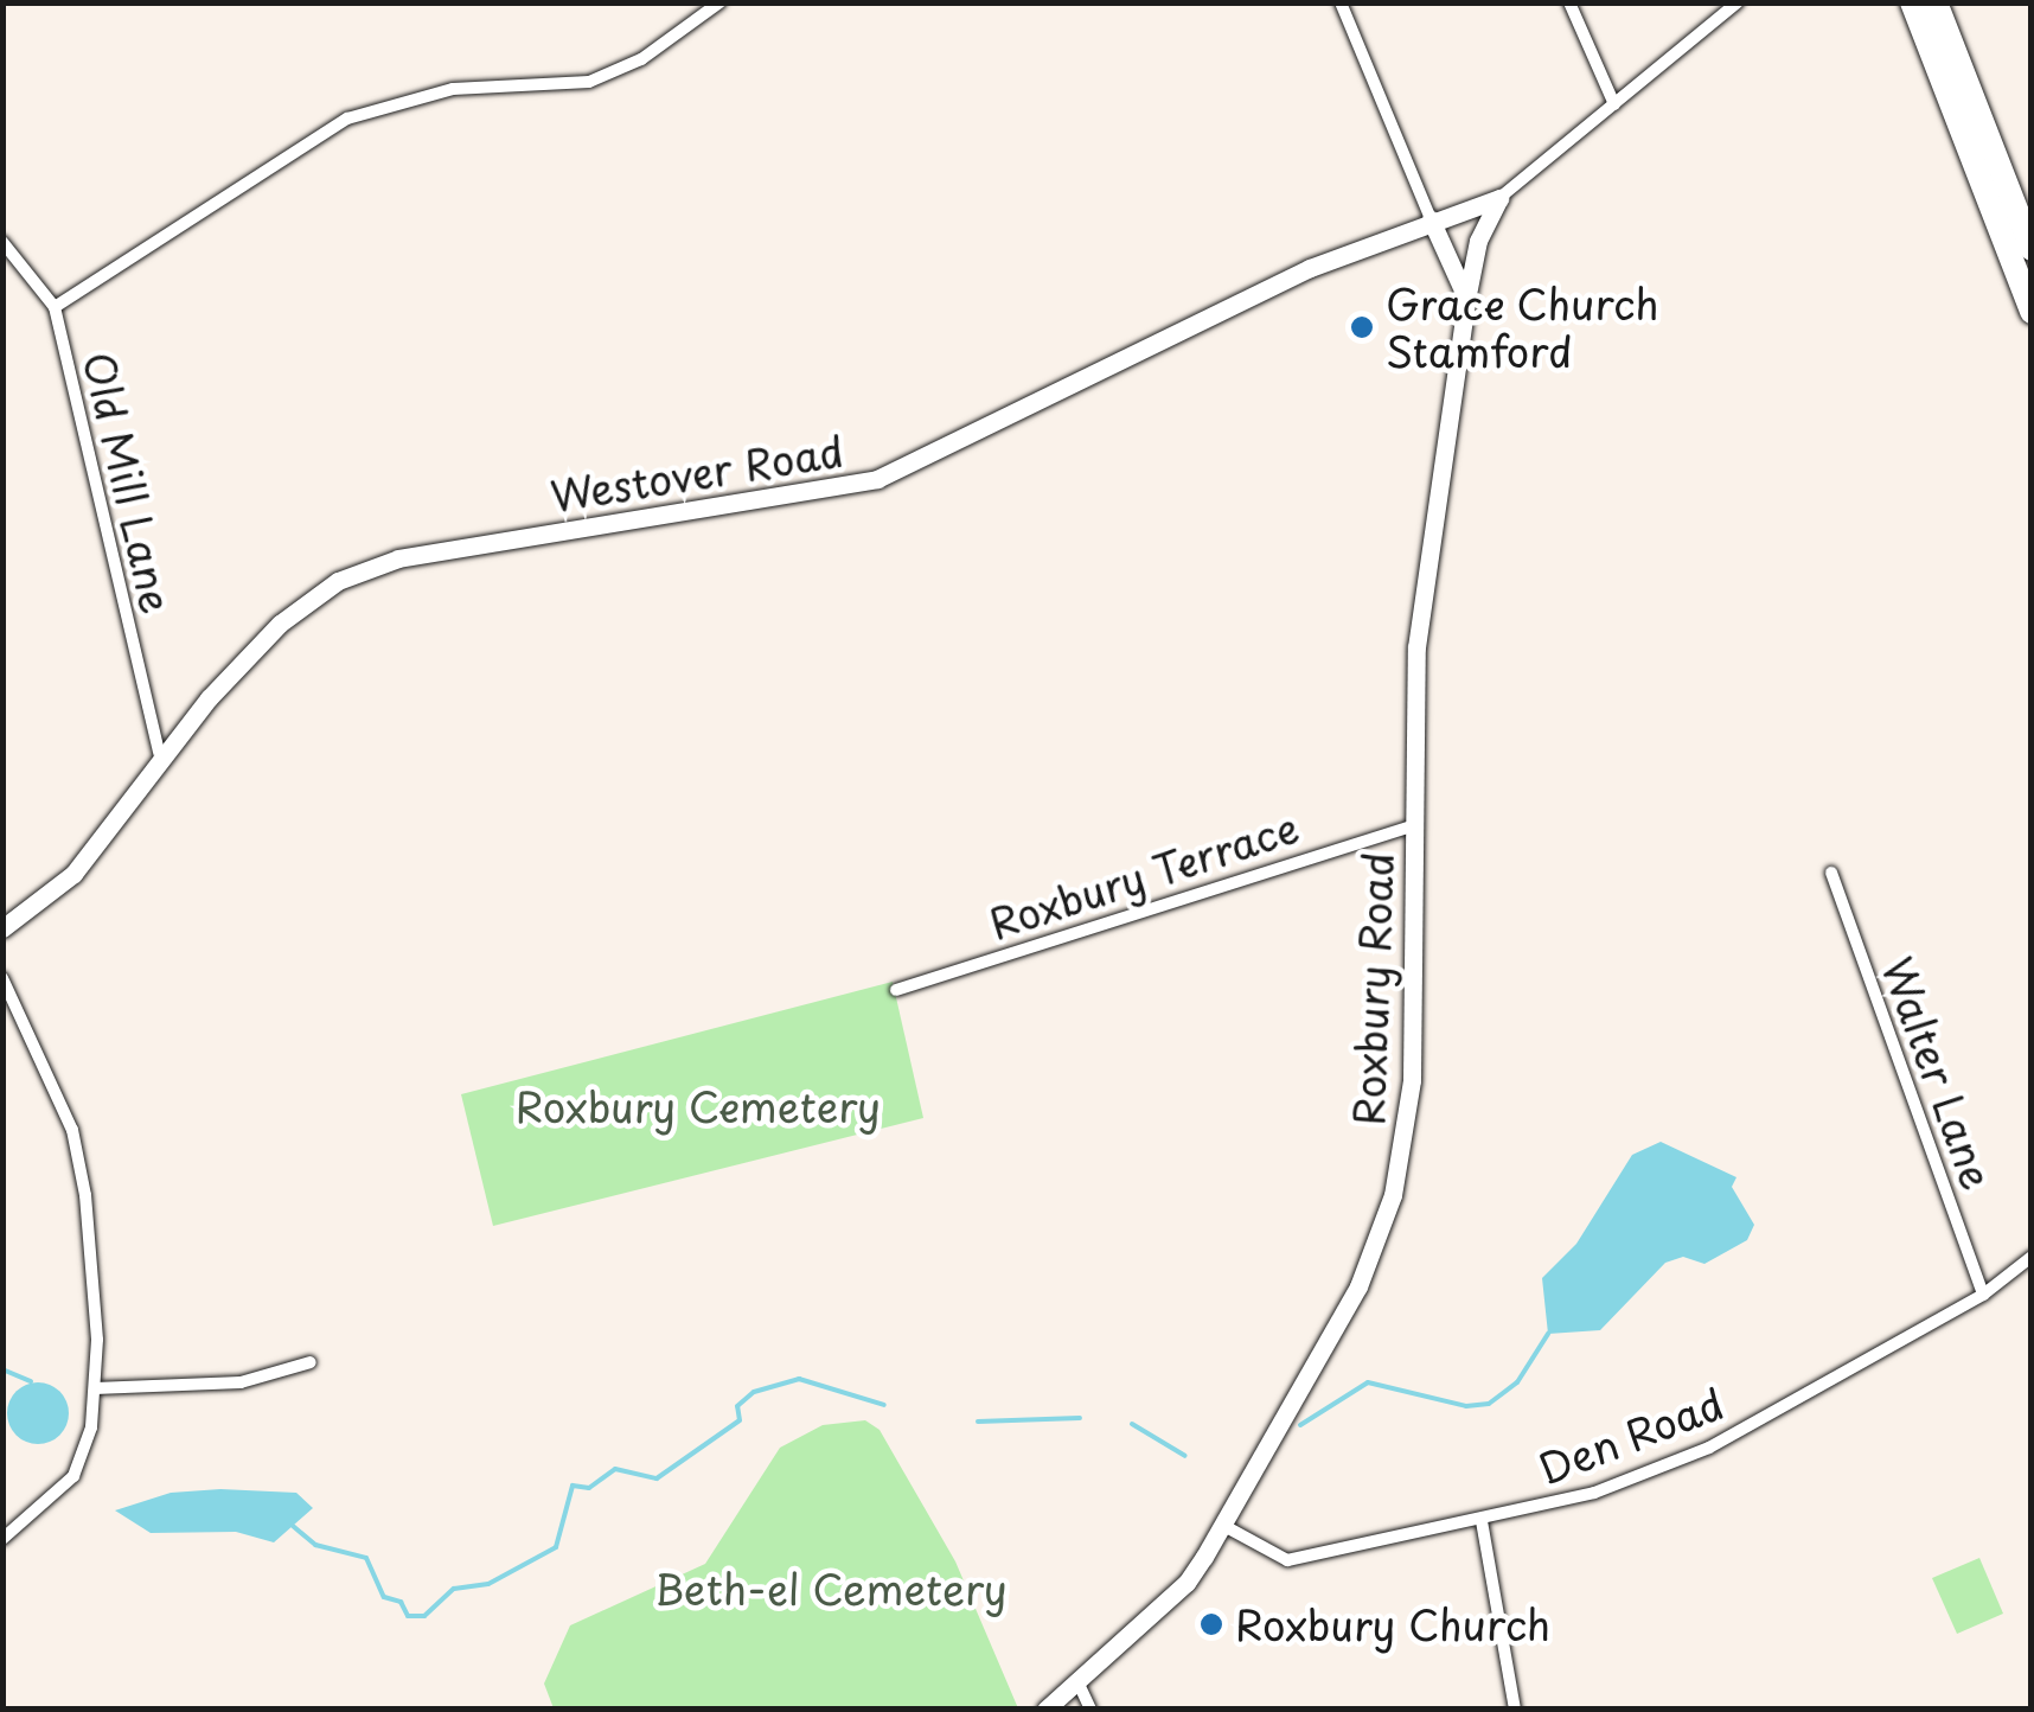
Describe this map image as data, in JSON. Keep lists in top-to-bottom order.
{
  "streets": {
    "street": [
      "Westover Road",
      "Old Mill Lane",
      "Roxbury Terrace",
      "Roxbury Road",
      "Walter Lane",
      "Den Road"
    ]
  },
  "crossings": [
    ["Westover Road", "Old Mill Lane"],
    ["Westover Road", "Roxbury Road"],
    ["Roxbury Terrace", "Roxbury Road"],
    ["Roxbury Road", "Den Road"],
    ["Walter Lane", "Den Road"]
  ],
  "parks": ["Roxbury Cemetery", "Beth-el Cemetery"],
  "places": ["Grace Church Stamford", "Roxbury Church"]
}
